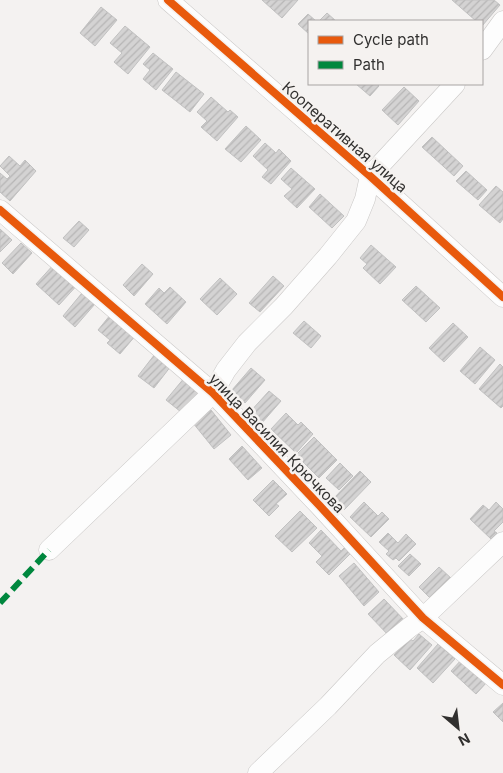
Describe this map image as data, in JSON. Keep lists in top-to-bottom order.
{
  "streets": {
    "street": ["Кооперативная улица", "улица Василия Крючкова"]
  },
  "legend": ["Cycle path", "Path"],
  "north": "bottom right"
}
